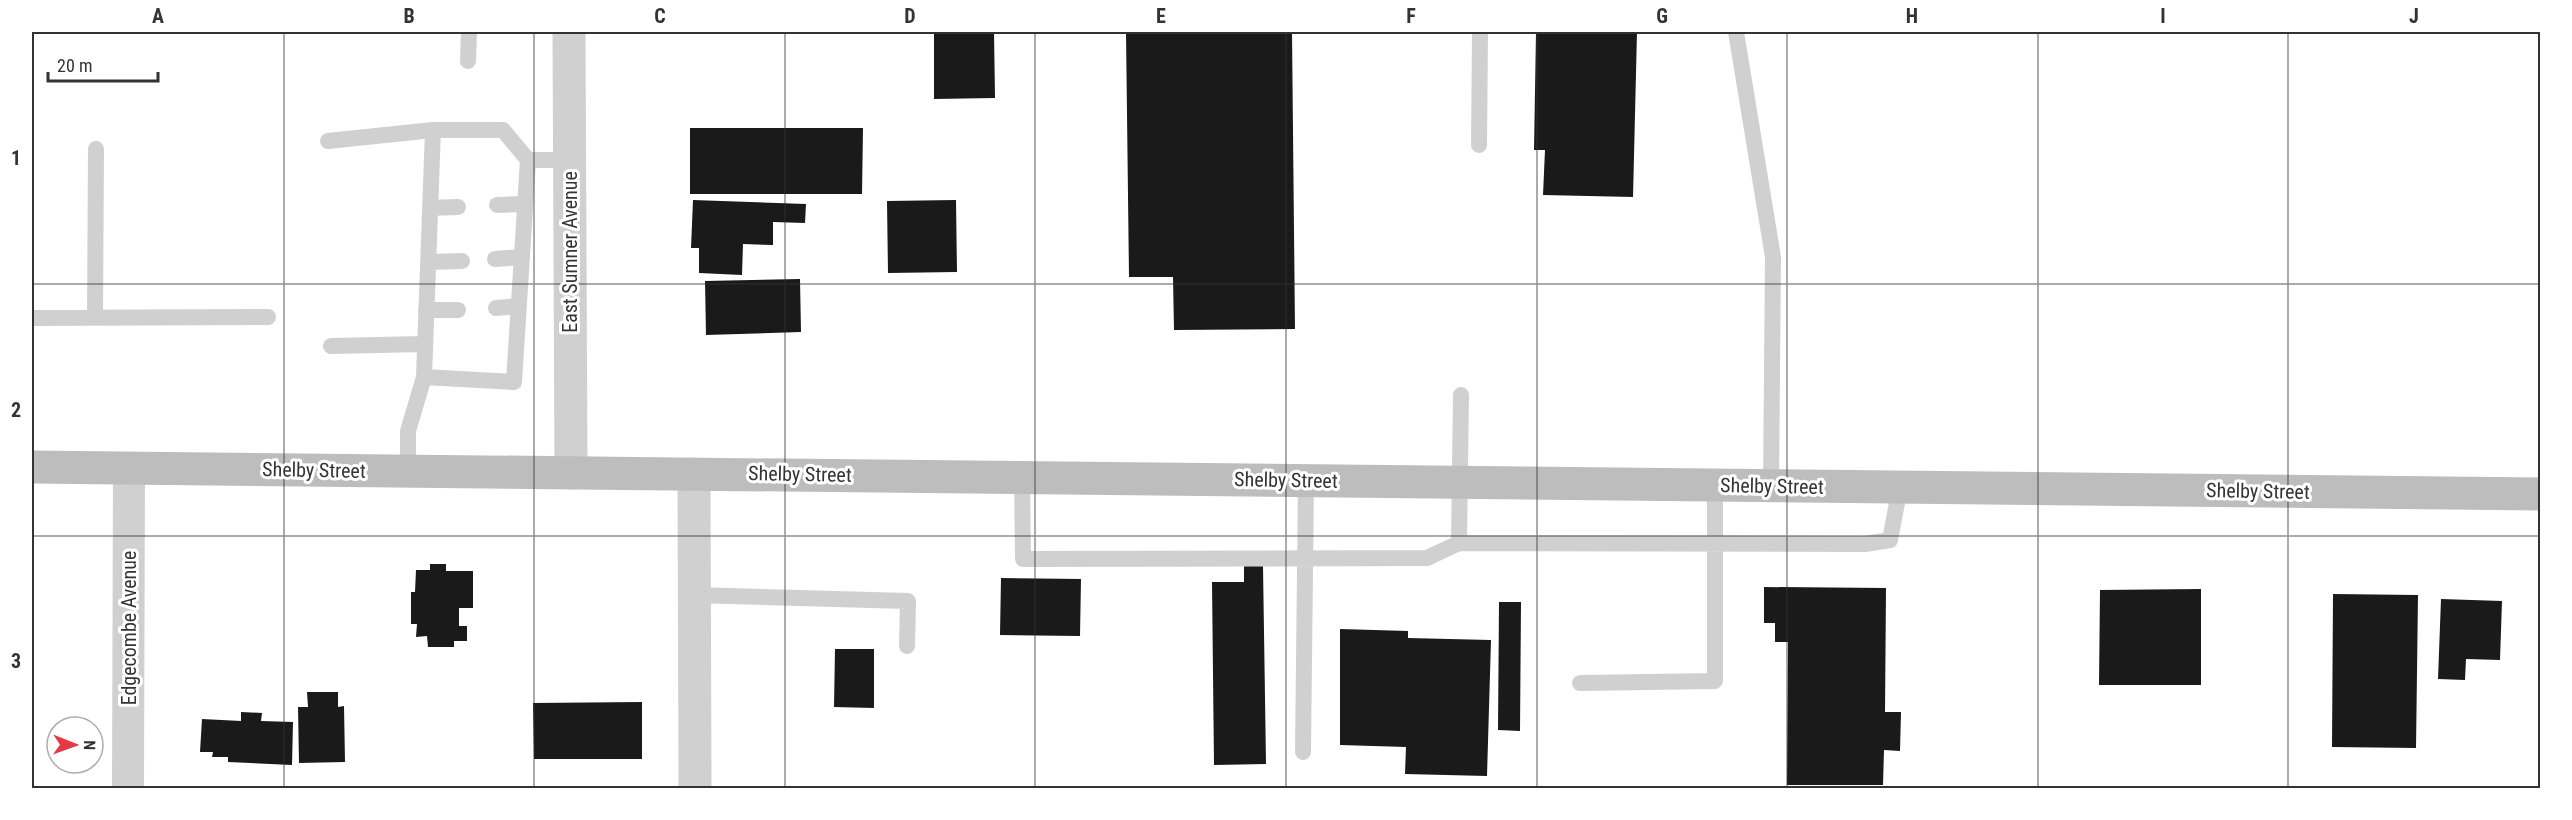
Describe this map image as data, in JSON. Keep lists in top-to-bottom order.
{
  "streets": {
    "main road": ["Shelby Street"],
    "street": ["East Sumner Avenue", "Edgecombe Avenue"]
  },
  "crossings": [
    ["East Sumner Avenue", "Shelby Street"],
    ["Shelby Street", "Edgecombe Avenue"]
  ],
  "scale_bar": "20 m",
  "north": "right",
  "grid": {
    "columns": [
      "A",
      "B",
      "C",
      "D",
      "E",
      "F",
      "G",
      "H",
      "I",
      "J"
    ],
    "rows": ["1", "2", "3"]
  }
}
